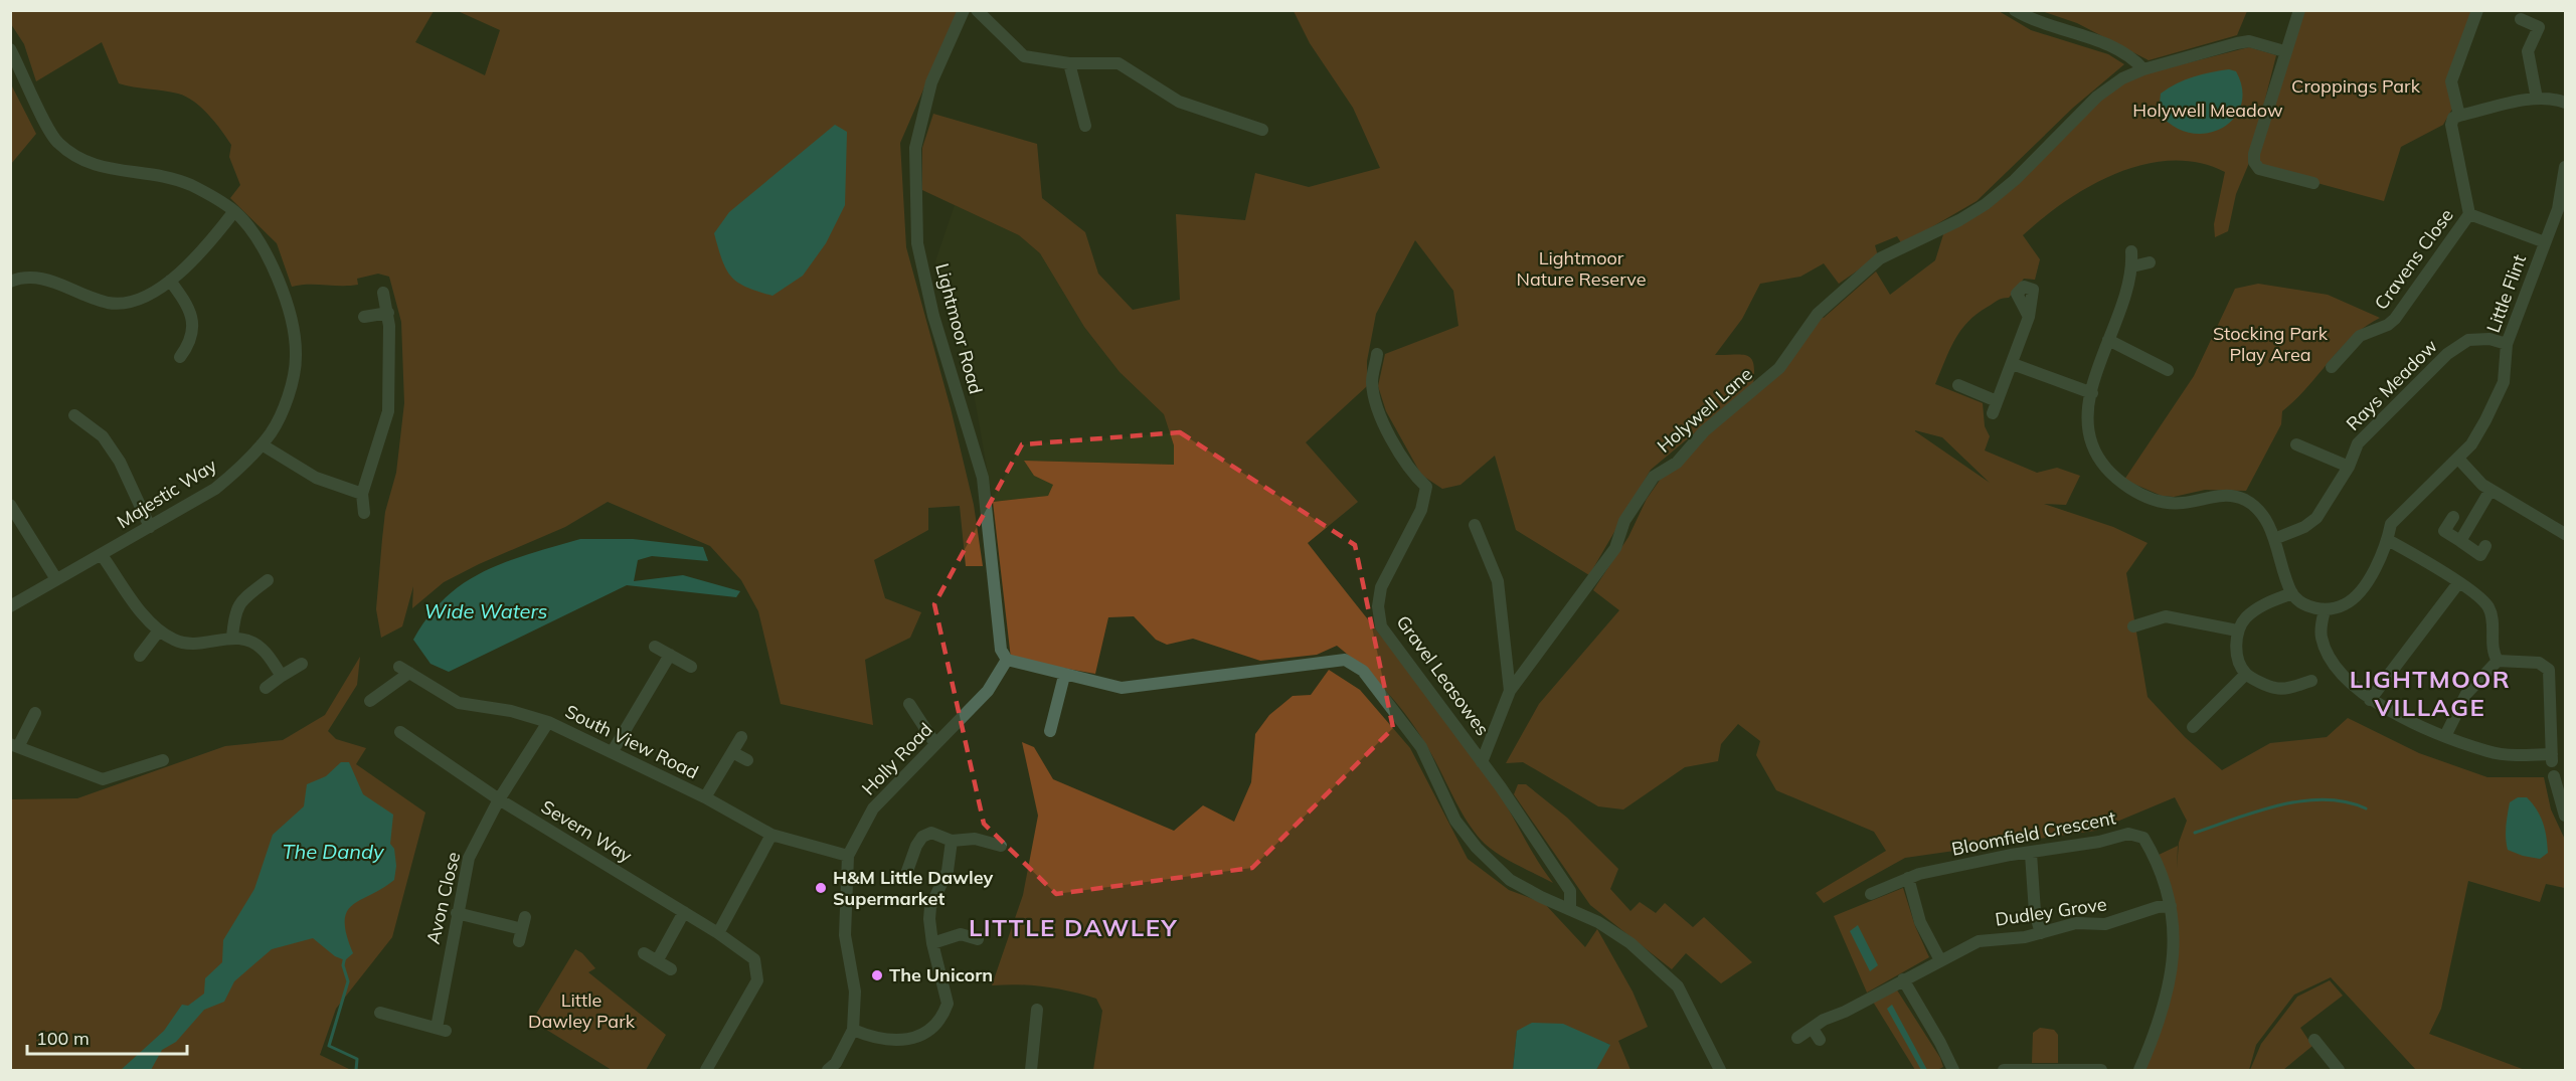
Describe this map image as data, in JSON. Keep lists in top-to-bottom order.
{
  "streets": {
    "street": [
      "Cravens Close",
      "Little Flint",
      "Lightmoor Road",
      "Rays Meadow",
      "Holywell Lane",
      "Majestic Way",
      "Gravel Leasowes",
      "South View Road",
      "Holly Road",
      "Severn Way",
      "Bloomfield Crescent",
      "Avon Close",
      "Dudley Grove"
    ]
  },
  "crossings": [
    ["Little Flint", "Rays Meadow"],
    ["Lightmoor Road", "Holly Road"],
    ["Holywell Lane", "Gravel Leasowes"],
    ["South View Road", "Holly Road"],
    ["South View Road", "Avon Close"],
    ["Severn Way", "Avon Close"],
    ["Bloomfield Crescent", "Dudley Grove"]
  ],
  "districts": ["LIGHTMOOR VILLAGE", "LITTLE DAWLEY"],
  "water": ["Wide Waters", "The Dandy"],
  "parks": [
    "Croppings Park",
    "Holywell Meadow",
    "Lightmoor Nature Reserve",
    "Stocking Park Play Area",
    "Little Dawley Park"
  ],
  "places": ["H&M Little Dawley Supermarket", "The Unicorn"],
  "scale_bar": "100 m"
}
